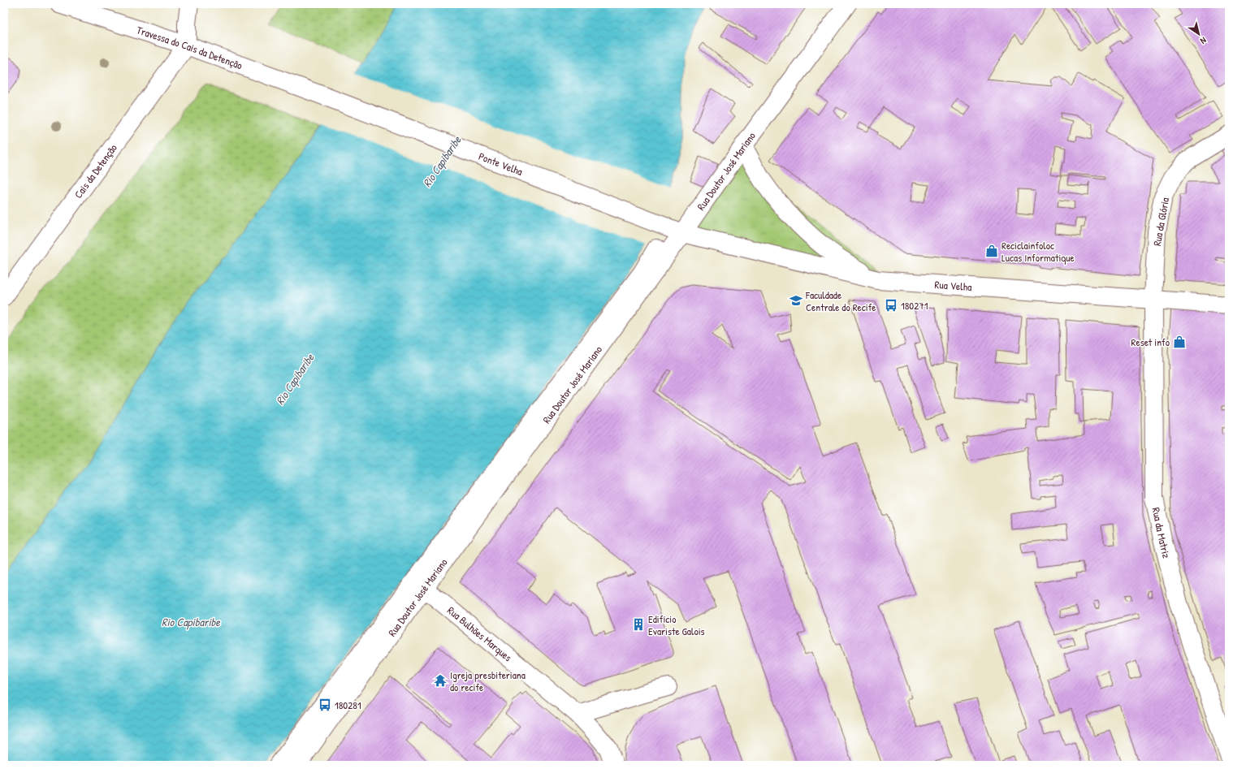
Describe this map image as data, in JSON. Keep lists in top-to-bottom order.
{
  "streets": {
    "street": [
      "Travessa do Cais da Detenção",
      "Ponte Velha",
      "Cais da Detenção",
      "Rua Doutor José Mariano",
      "Rua da Glória",
      "Rua Velha",
      "Rua da Matriz",
      "Rua Bulhões Marques"
    ]
  },
  "crossings": [
    ["Travessa do Cais da Detenção", "Ponte Velha"],
    ["Travessa do Cais da Detenção", "Cais da Detenção"],
    ["Ponte Velha", "Rua Doutor José Mariano"],
    ["Ponte Velha", "Rua Velha"],
    ["Rua Doutor José Mariano", "Rua Velha"],
    ["Rua Doutor José Mariano", "Rua Bulhões Marques"],
    ["Rua da Glória", "Rua Velha"],
    ["Rua da Glória", "Rua da Matriz"],
    ["Rua Velha", "Rua da Matriz"]
  ],
  "water": ["Rio Capibaribe"],
  "places": {
    "shop": ["Reciclainfoloc Lucas Informatique", "Reset info"],
    "school or university": ["Faculdade Centrale do Recife"],
    "bus stop": ["180271", "180281"],
    "building": ["Edifício Evariste Galois"],
    "temple": ["Igreja presbiteriana do recife"]
  },
  "north": "bottom right"
}
